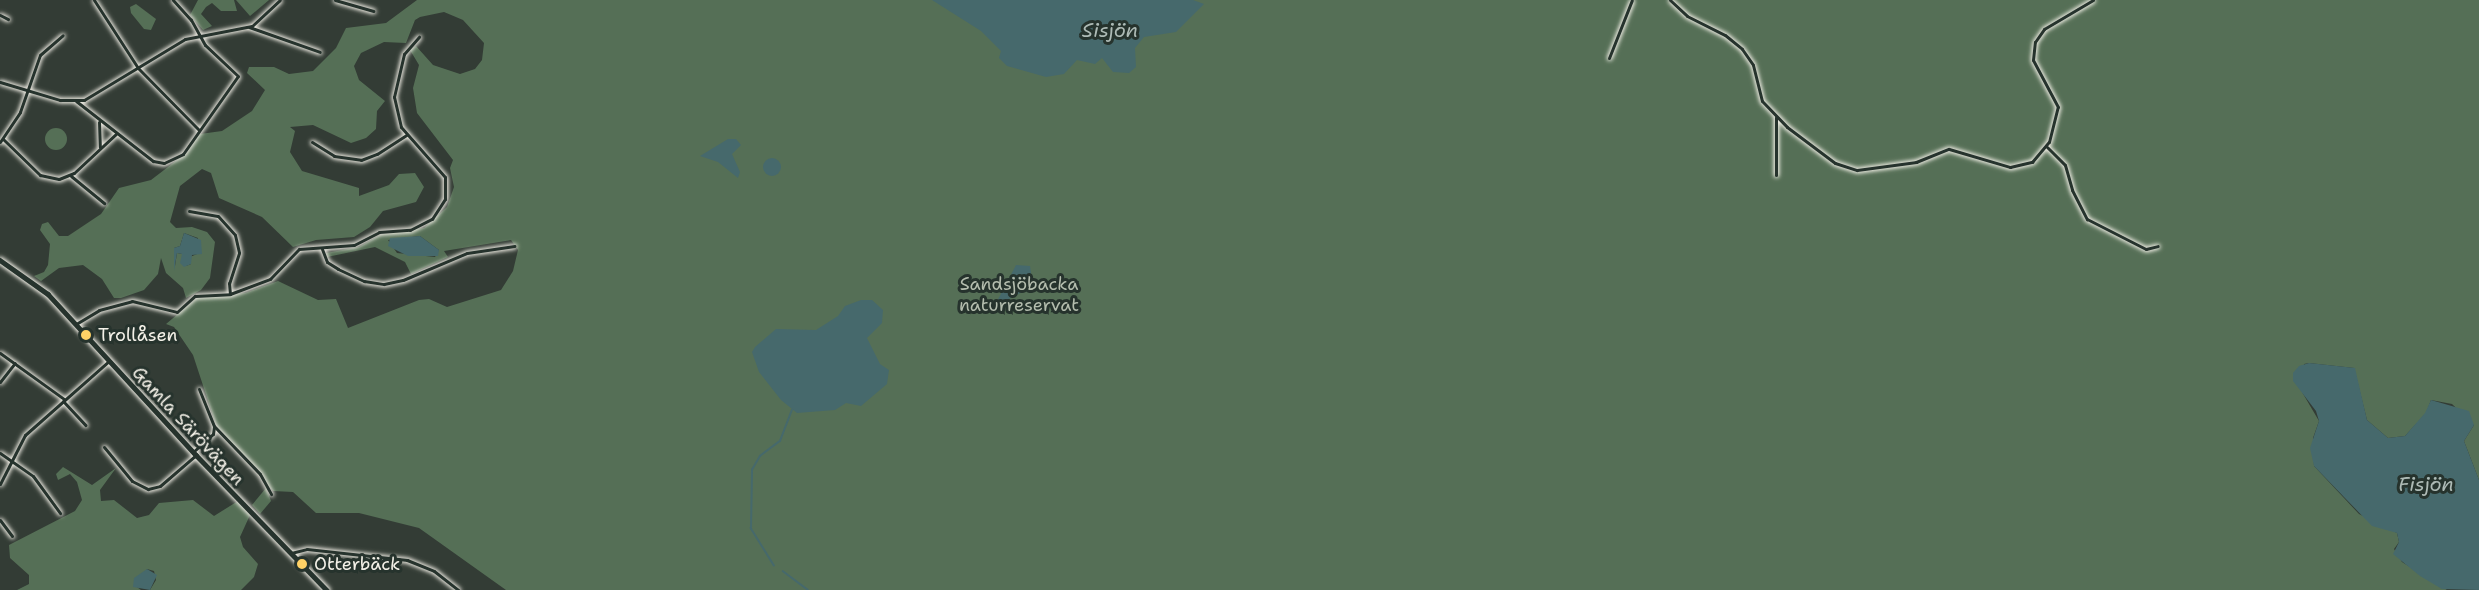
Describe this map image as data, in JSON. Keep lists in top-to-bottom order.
{
  "streets": {
    "street": ["Gamla Särövägen"]
  },
  "water": ["Sisjön", "Fisjön"],
  "parks": ["Sandsjöbacka naturreservat"],
  "places": ["Trollåsen", "Otterbäck"]
}
